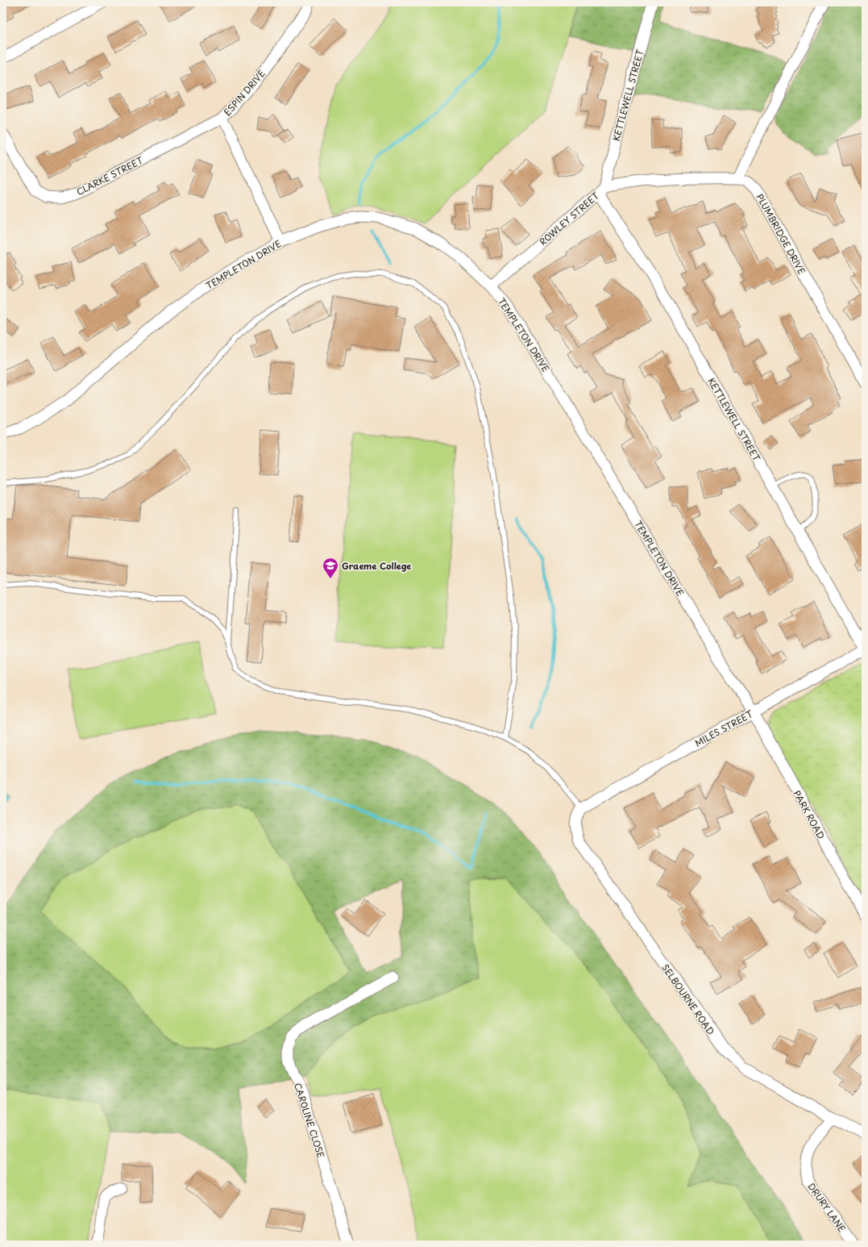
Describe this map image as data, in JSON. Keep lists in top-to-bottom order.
{
  "streets": {
    "street": [
      "ESPIN DRIVE",
      "KETTLEWELL STREET",
      "CLARKE STREET",
      "ROWLEY STREET",
      "PLUMBRIDGE DRIVE",
      "TEMPLETON DRIVE",
      "MILES STREET",
      "PARK ROAD",
      "SELBOURNE ROAD",
      "CAROLINE CLOSE",
      "DRURY LANE"
    ]
  },
  "crossings": [
    ["ESPIN DRIVE", "CLARKE STREET"],
    ["ESPIN DRIVE", "TEMPLETON DRIVE"],
    ["KETTLEWELL STREET", "ROWLEY STREET"],
    ["KETTLEWELL STREET", "MILES STREET"],
    ["ROWLEY STREET", "PLUMBRIDGE DRIVE"],
    ["ROWLEY STREET", "TEMPLETON DRIVE"],
    ["TEMPLETON DRIVE", "MILES STREET"],
    ["TEMPLETON DRIVE", "PARK ROAD"],
    ["MILES STREET", "PARK ROAD"],
    ["MILES STREET", "SELBOURNE ROAD"],
    ["SELBOURNE ROAD", "DRURY LANE"]
  ],
  "places": {
    "school or university": ["Graeme College"]
  }
}
